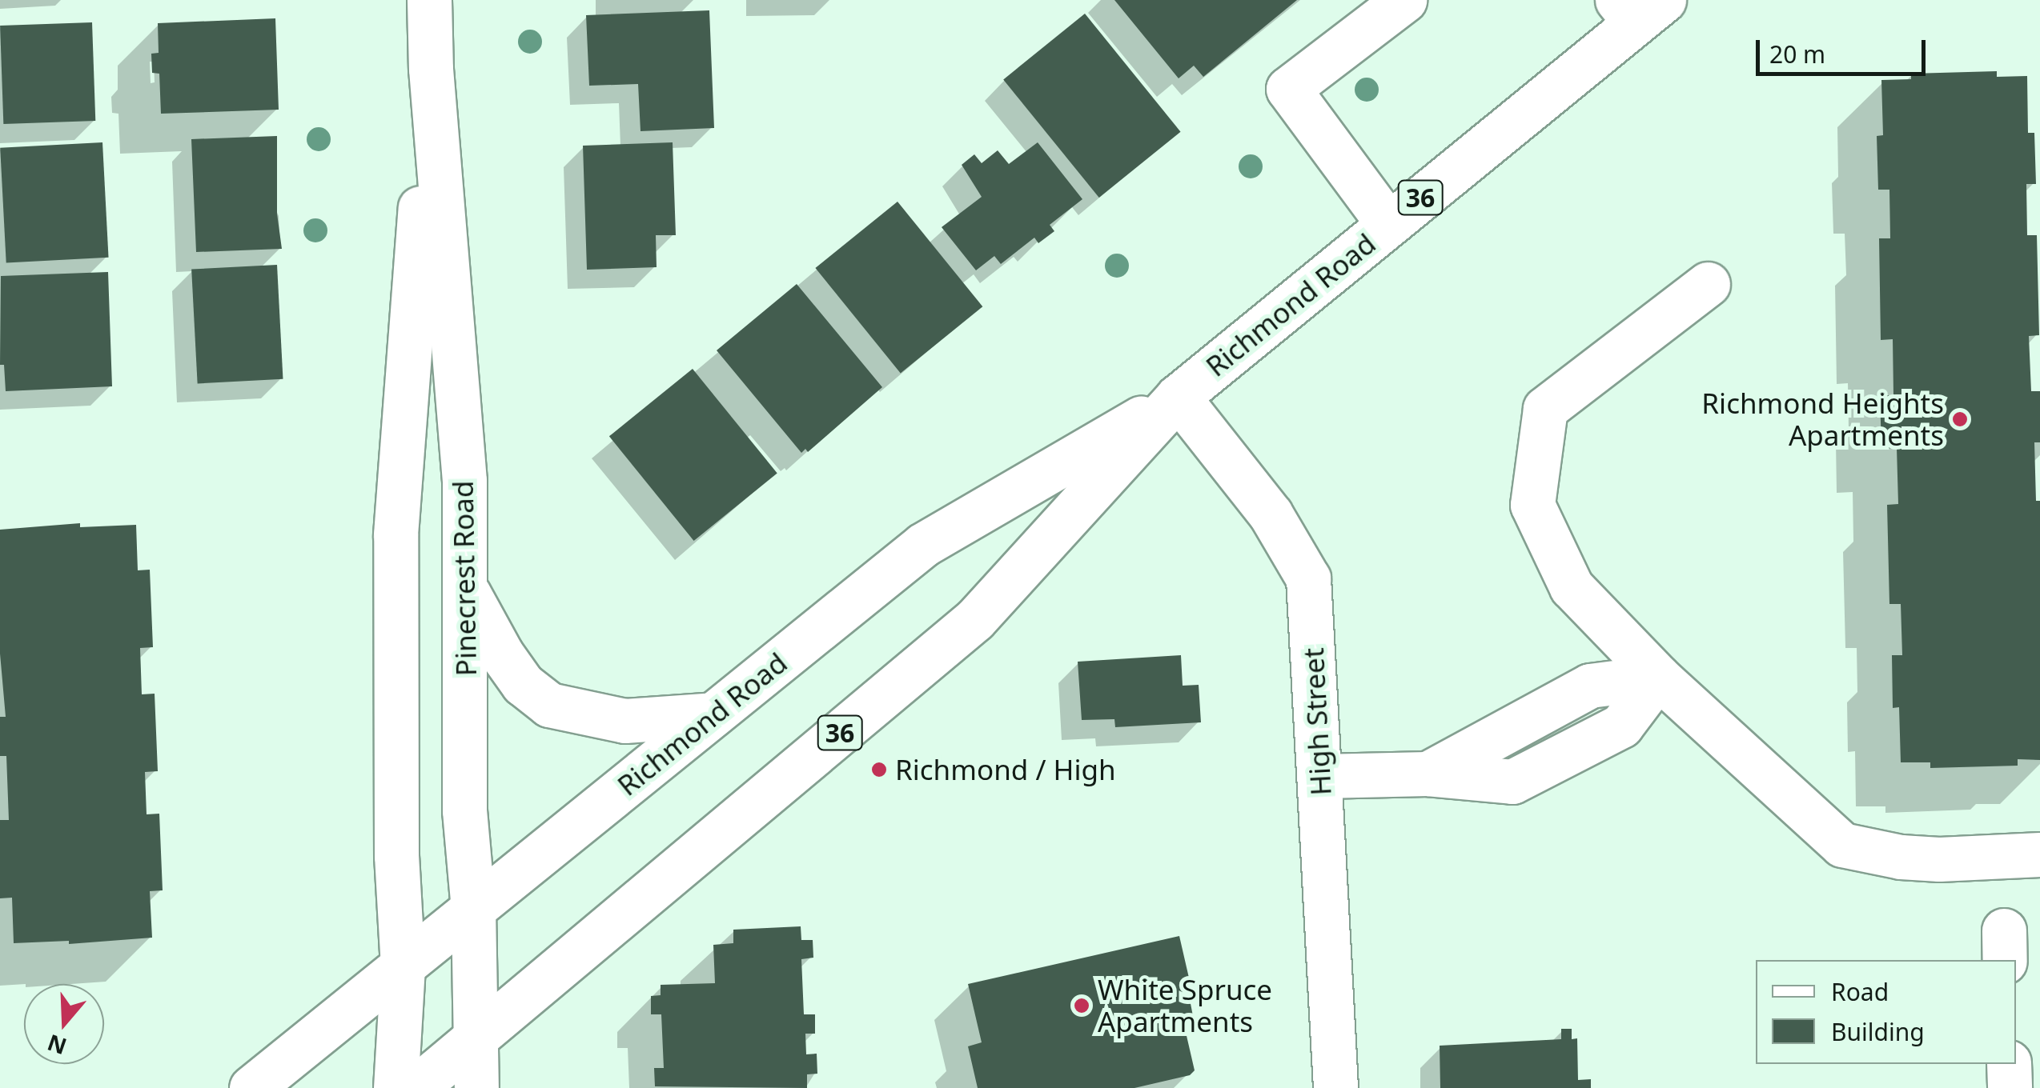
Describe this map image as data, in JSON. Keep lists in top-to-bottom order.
{
  "streets": {
    "main road": [
      "36",
      "Richmond Road",
      "Pinecrest Road",
      "High Street"
    ]
  },
  "crossings": [
    ["Richmond Road", "Pinecrest Road"],
    ["Richmond Road", "High Street"]
  ],
  "places": ["Richmond Heights Apartments", "Richmond / High", "White Spruce Apartments"],
  "legend": ["Road", "Building"],
  "scale_bar": "20 m",
  "north": "bottom"
}
